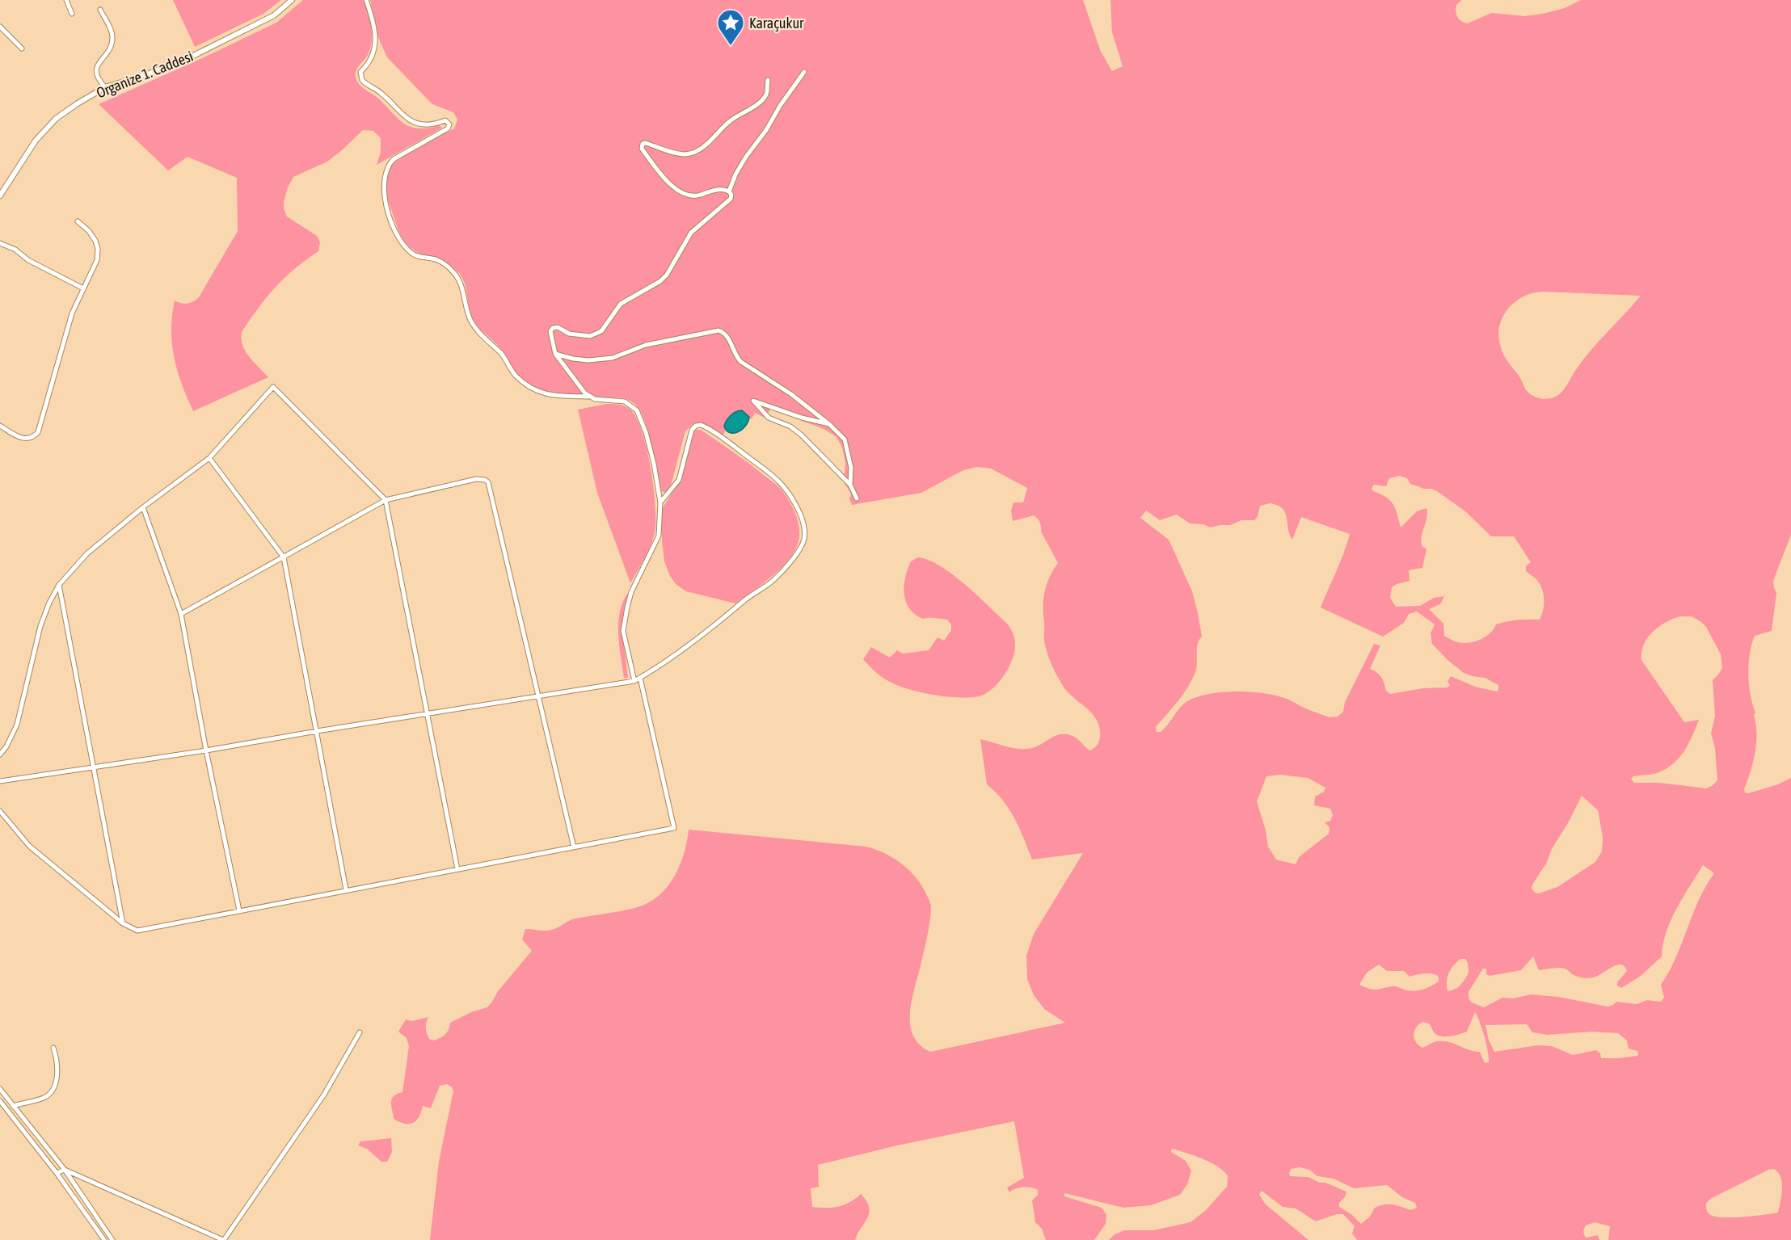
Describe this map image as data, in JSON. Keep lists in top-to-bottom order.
{
  "streets": {
    "street": ["Organize 1. Caddesi"]
  },
  "places": {
    "place": ["Karaçukur"]
  }
}
